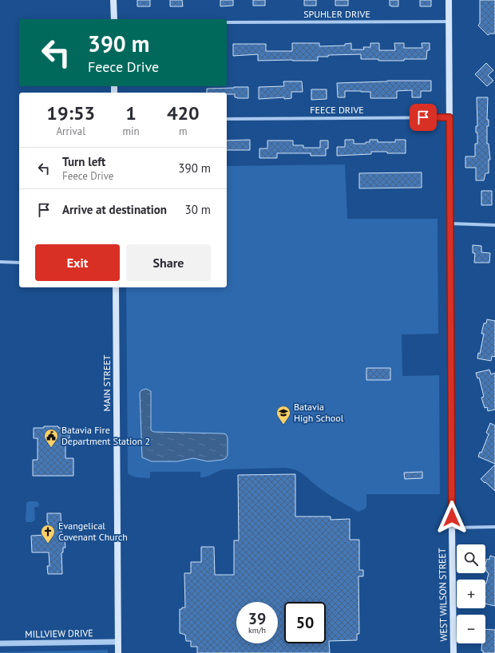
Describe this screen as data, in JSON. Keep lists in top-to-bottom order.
{
  "streets": {
    "main road": ["MAIN STREET", "WEST WILSON STREET"],
    "street": ["SPUHLER DRIVE", "FEECE DRIVE", "MILLVIEW DRIVE"]
  },
  "crossings": [
    ["SPUHLER DRIVE", "WEST WILSON STREET"],
    ["FEECE DRIVE", "WEST WILSON STREET"],
    ["MAIN STREET", "MILLVIEW DRIVE"]
  ],
  "places": {
    "school or university": ["Batavia High School"],
    "public building": ["Batavia Fire Department Station 2"],
    "church": ["Evangelical Covenant Church"]
  },
  "page": {
    "turn": ["390 m", "Feece Drive"],
    "eta": [
      "19:53",
      "Arrival",
      "1",
      "min",
      "420",
      "m"
    ],
    "list": [
      {
        "name": "Turn left",
        "note": "Feece Drive",
        "value": "390 m"
      },
      {
        "name": "Arrive at destination",
        "value": "30 m"
      }
    ],
    "buttons": ["Exit", "Share"],
    "map_buttons": ["+", "−"],
    "speed": "39 km/h",
    "limit": "50"
  }
}
